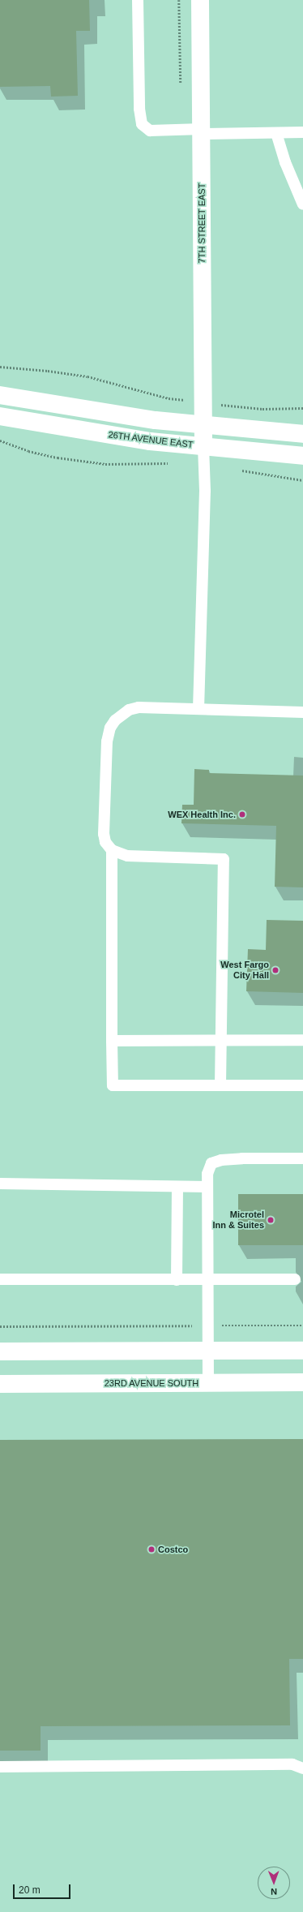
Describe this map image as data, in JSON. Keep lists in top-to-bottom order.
{
  "streets": {
    "street": ["7TH STREET EAST", "26TH AVENUE EAST", "23RD AVENUE SOUTH"]
  },
  "crossings": [
    ["7TH STREET EAST", "26TH AVENUE EAST"]
  ],
  "places": [
    "WEX Health Inc.",
    "West Fargo City Hall",
    "Microtel Inn & Suites",
    "Costco"
  ],
  "scale_bar": "20 m",
  "north": "bottom"
}
